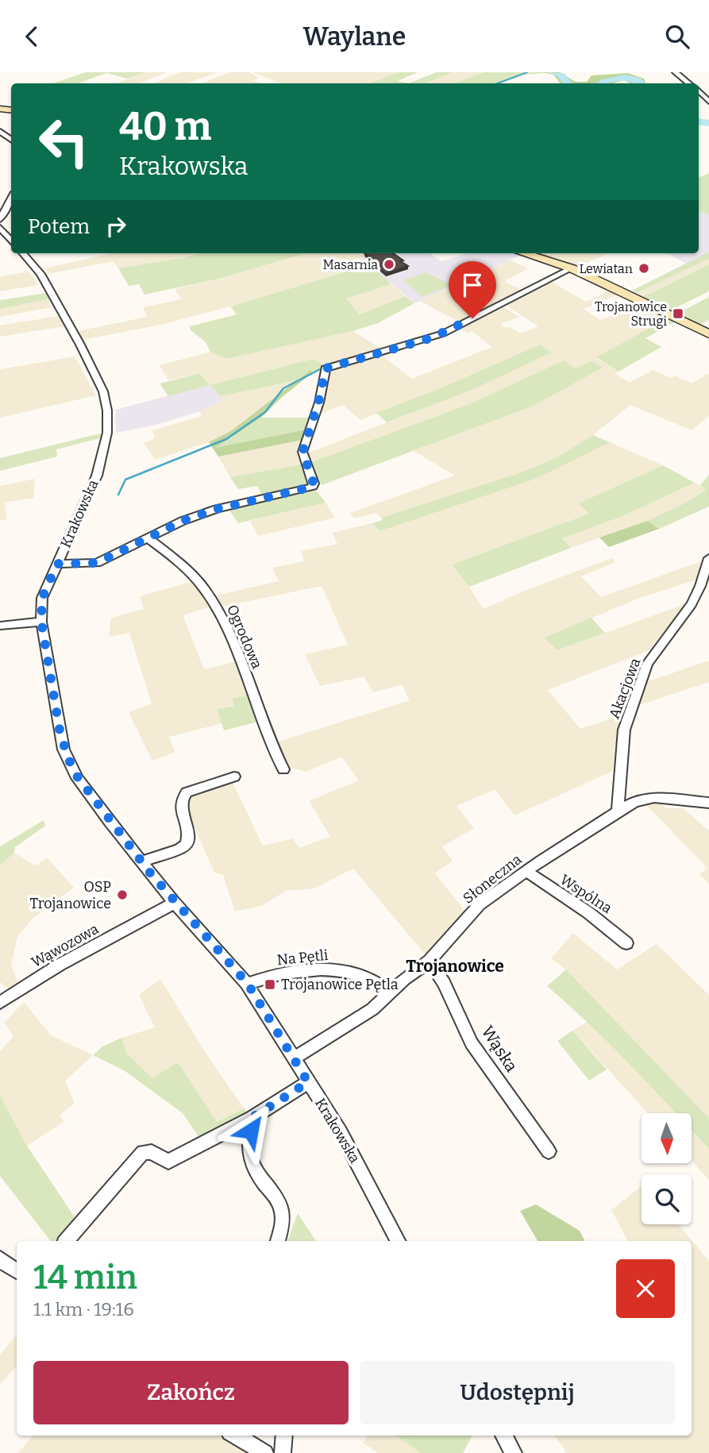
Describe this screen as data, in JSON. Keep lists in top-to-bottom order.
{
  "streets": {
    "street": [
      "Krakowska",
      "Ogrodowa",
      "Akacjowa",
      "Słoneczna",
      "Wspólna",
      "Wąwozowa",
      "Na Pętli",
      "Wąska"
    ]
  },
  "crossings": [
    ["Krakowska", "Słoneczna"],
    ["Krakowska", "Wąwozowa"],
    ["Krakowska", "Na Pętli"],
    ["Akacjowa", "Słoneczna"],
    ["Słoneczna", "Wspólna"],
    ["Słoneczna", "Na Pętli"],
    ["Słoneczna", "Wąska"]
  ],
  "districts": ["Trojanowice"],
  "places": {
    "other": ["Masarnia", "Lewiatan", "OSP Trojanowice"],
    "transit": ["Trojanowice Strugi", "Trojanowice Pętla"]
  },
  "north": "bottom",
  "page": {
    "header": "Waylane",
    "turn": ["40 m", "Krakowska"],
    "then": "Potem",
    "heading": ["14 min", "1.1 km · 19:16"],
    "buttons": ["Zakończ", "Udostępnij"]
  }
}
